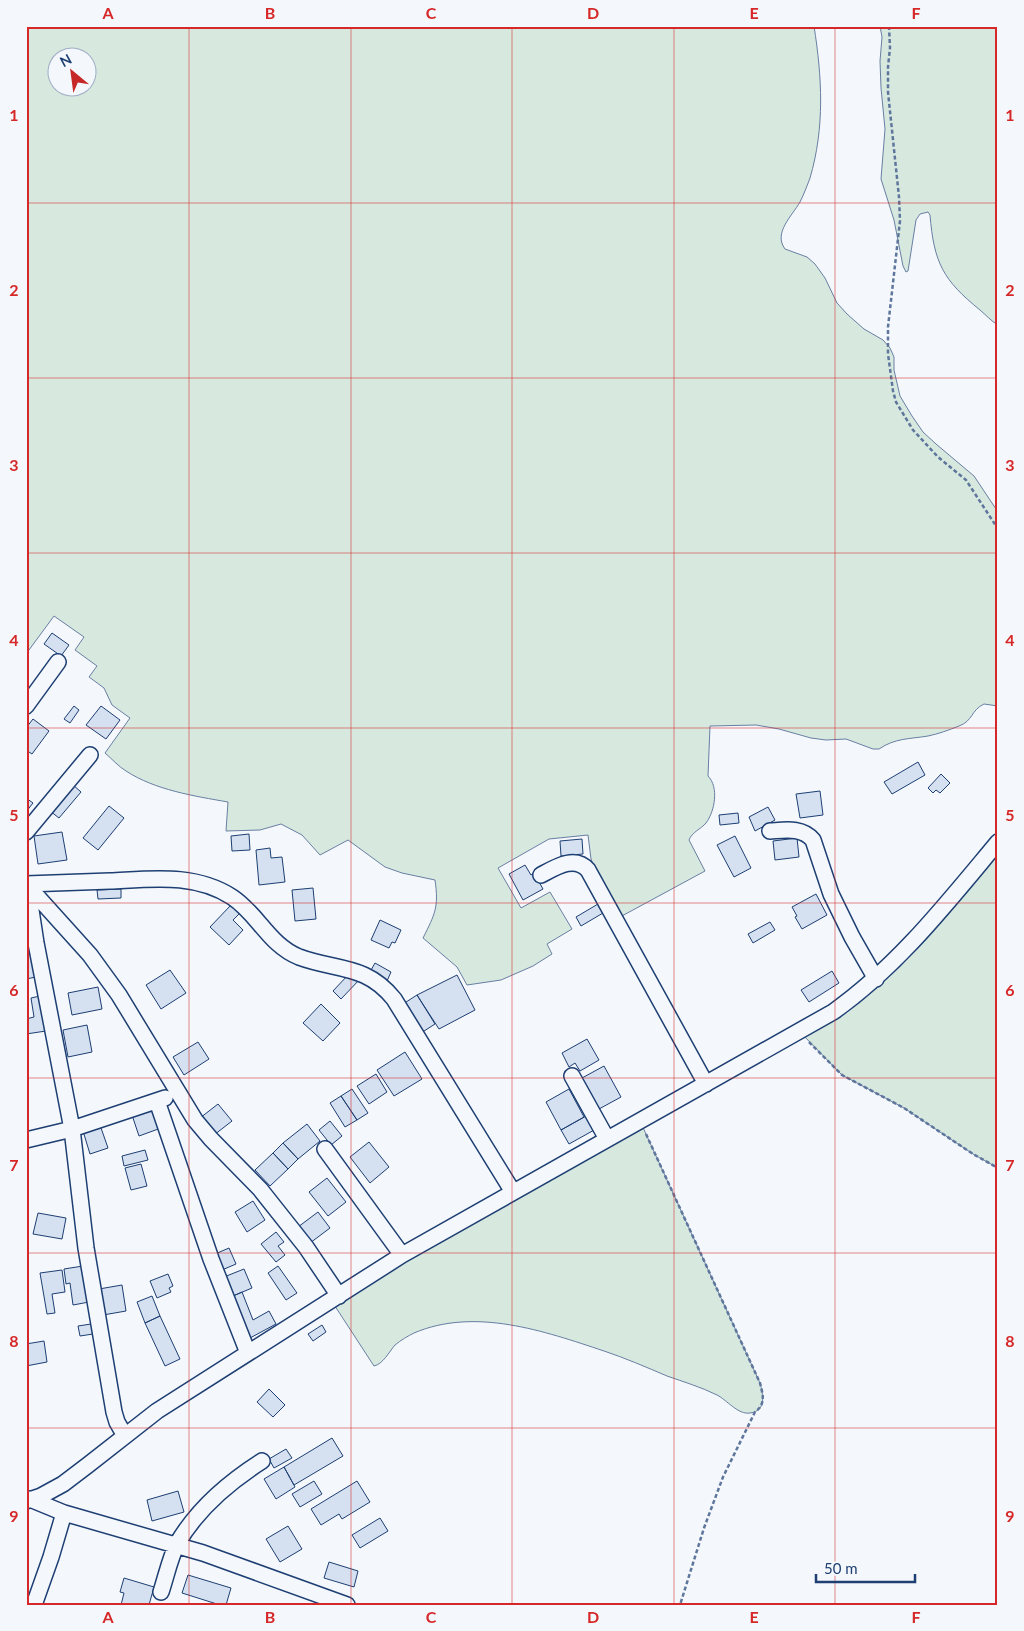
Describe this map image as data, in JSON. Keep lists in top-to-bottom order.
{
  "scale_bar": "50 m",
  "north": "top left",
  "grid": {
    "columns": [
      "A",
      "B",
      "C",
      "D",
      "E",
      "F"
    ],
    "rows": [
      "1",
      "2",
      "3",
      "4",
      "5",
      "6",
      "7",
      "8",
      "9"
    ]
  }
}
